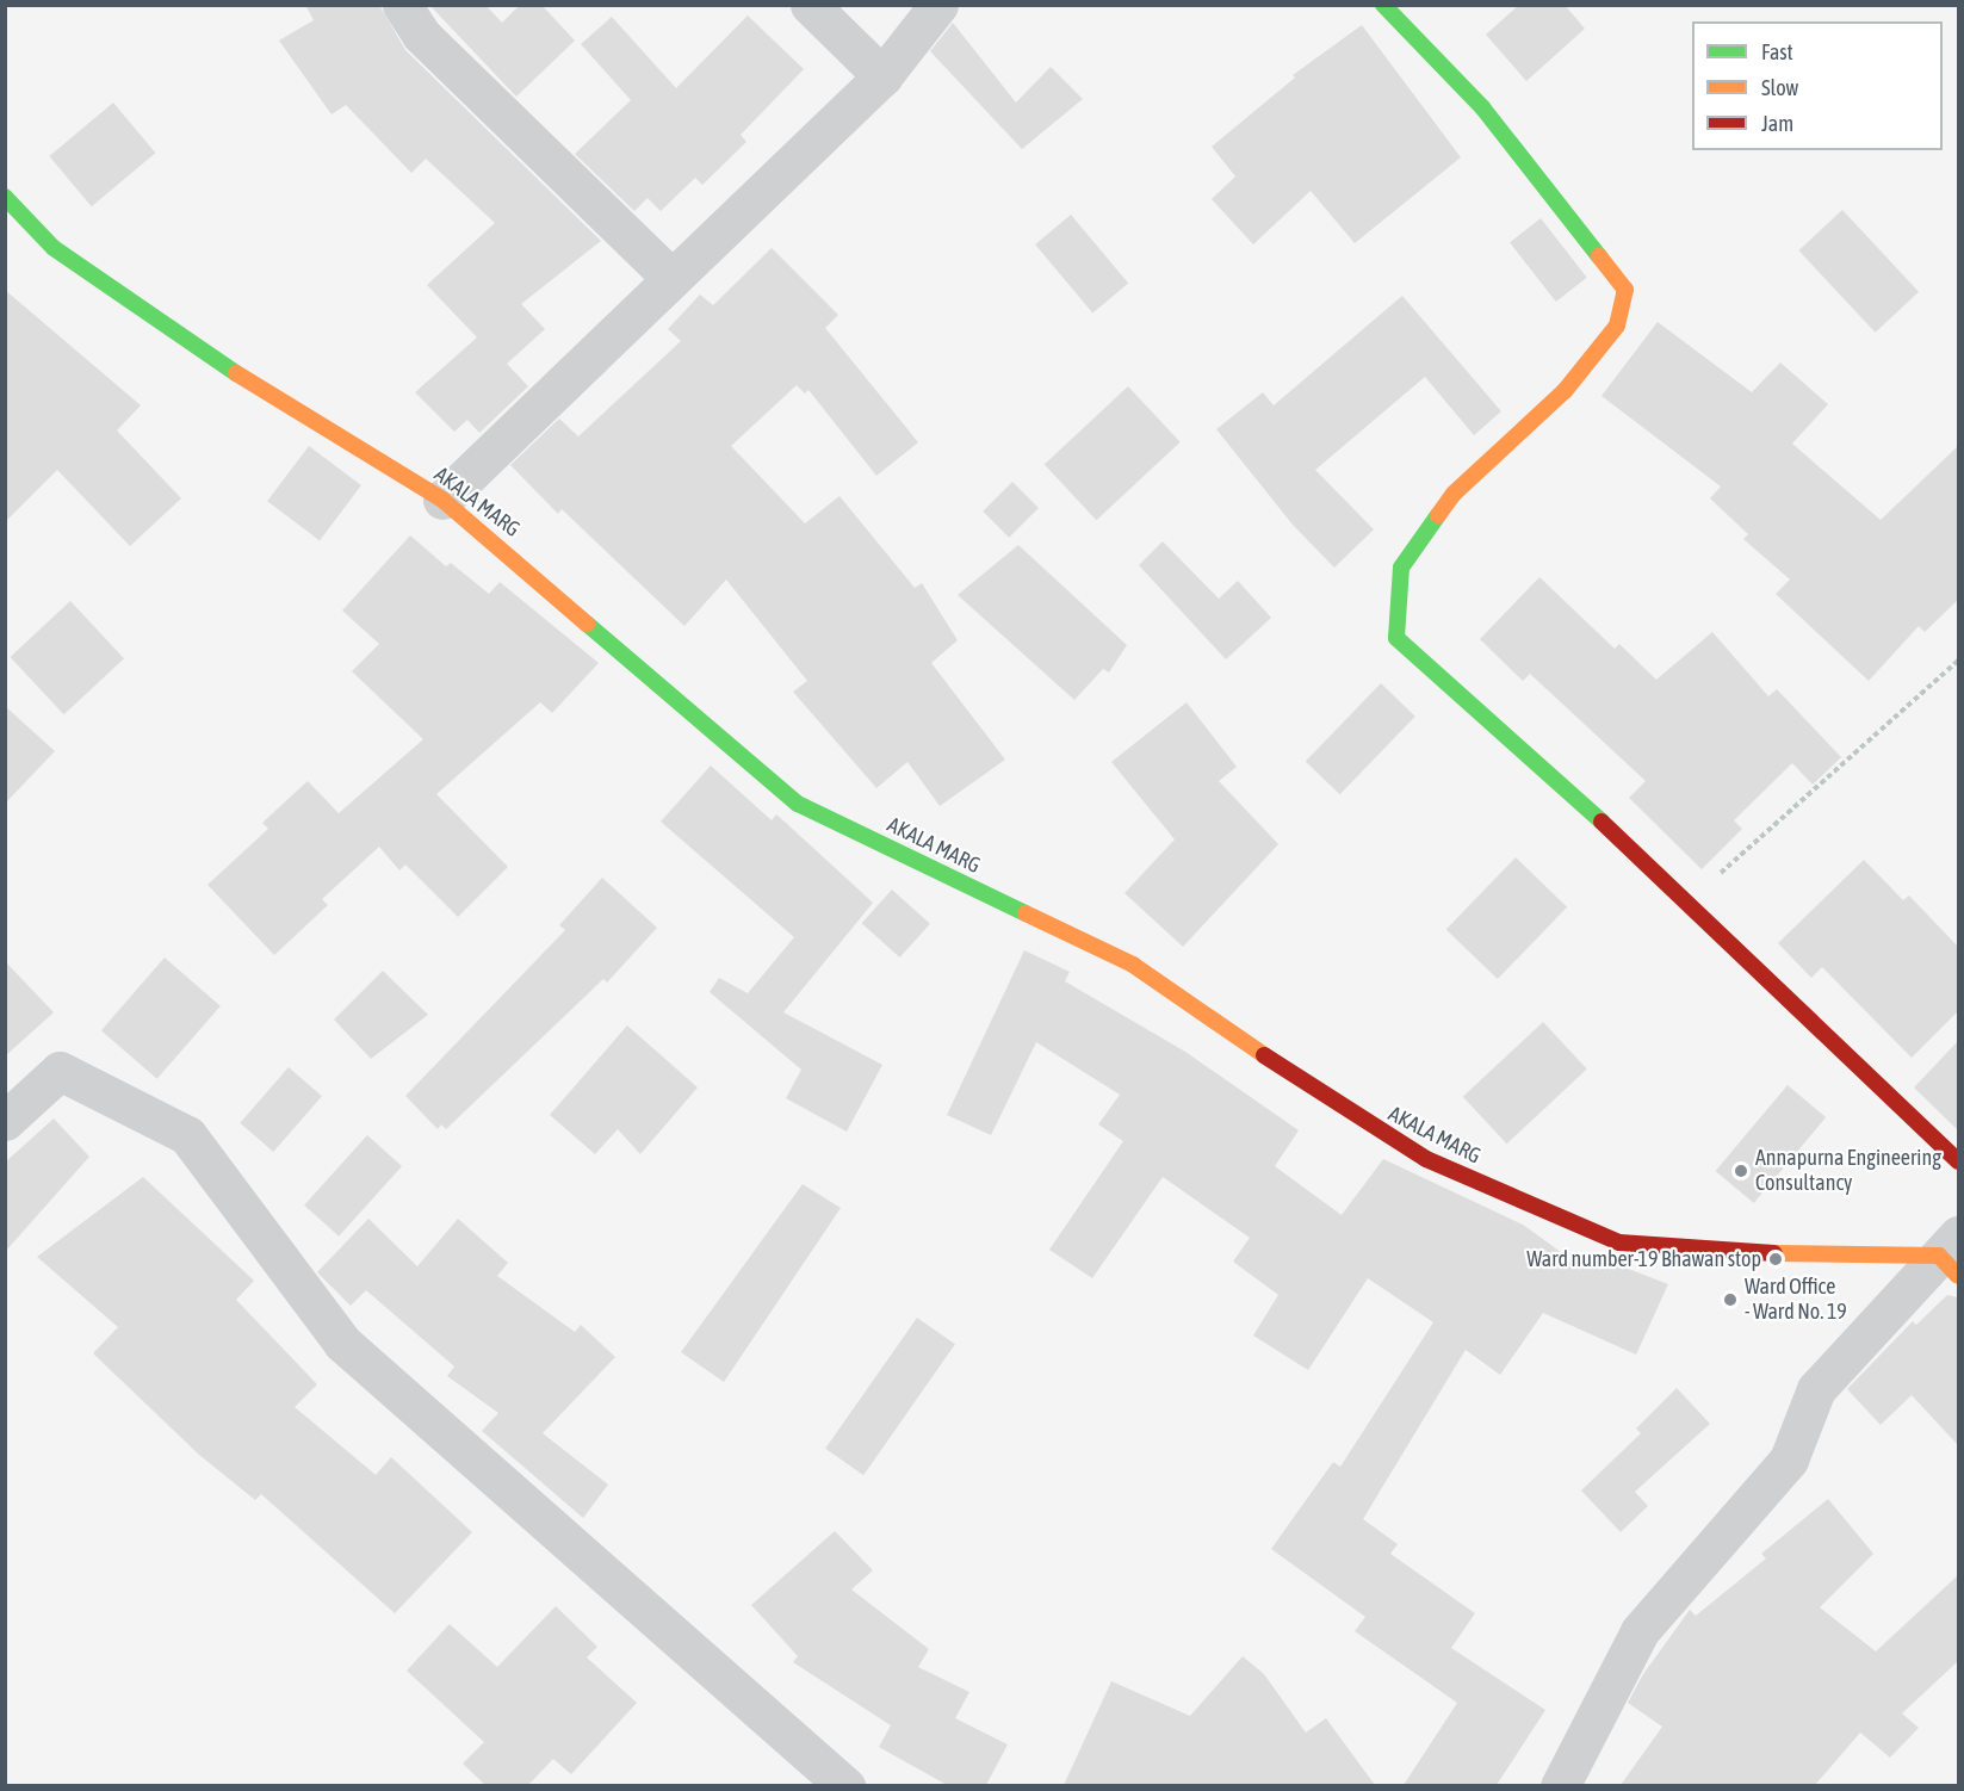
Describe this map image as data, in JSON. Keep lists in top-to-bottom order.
{
  "streets": {
    "main road": ["AKALA MARG"]
  },
  "places": ["Annapurna Engineering Consultancy", "Ward number-19 Bhawan stop", "Ward Office - Ward No. 19"],
  "legend": ["Fast", "Slow", "Jam"]
}
